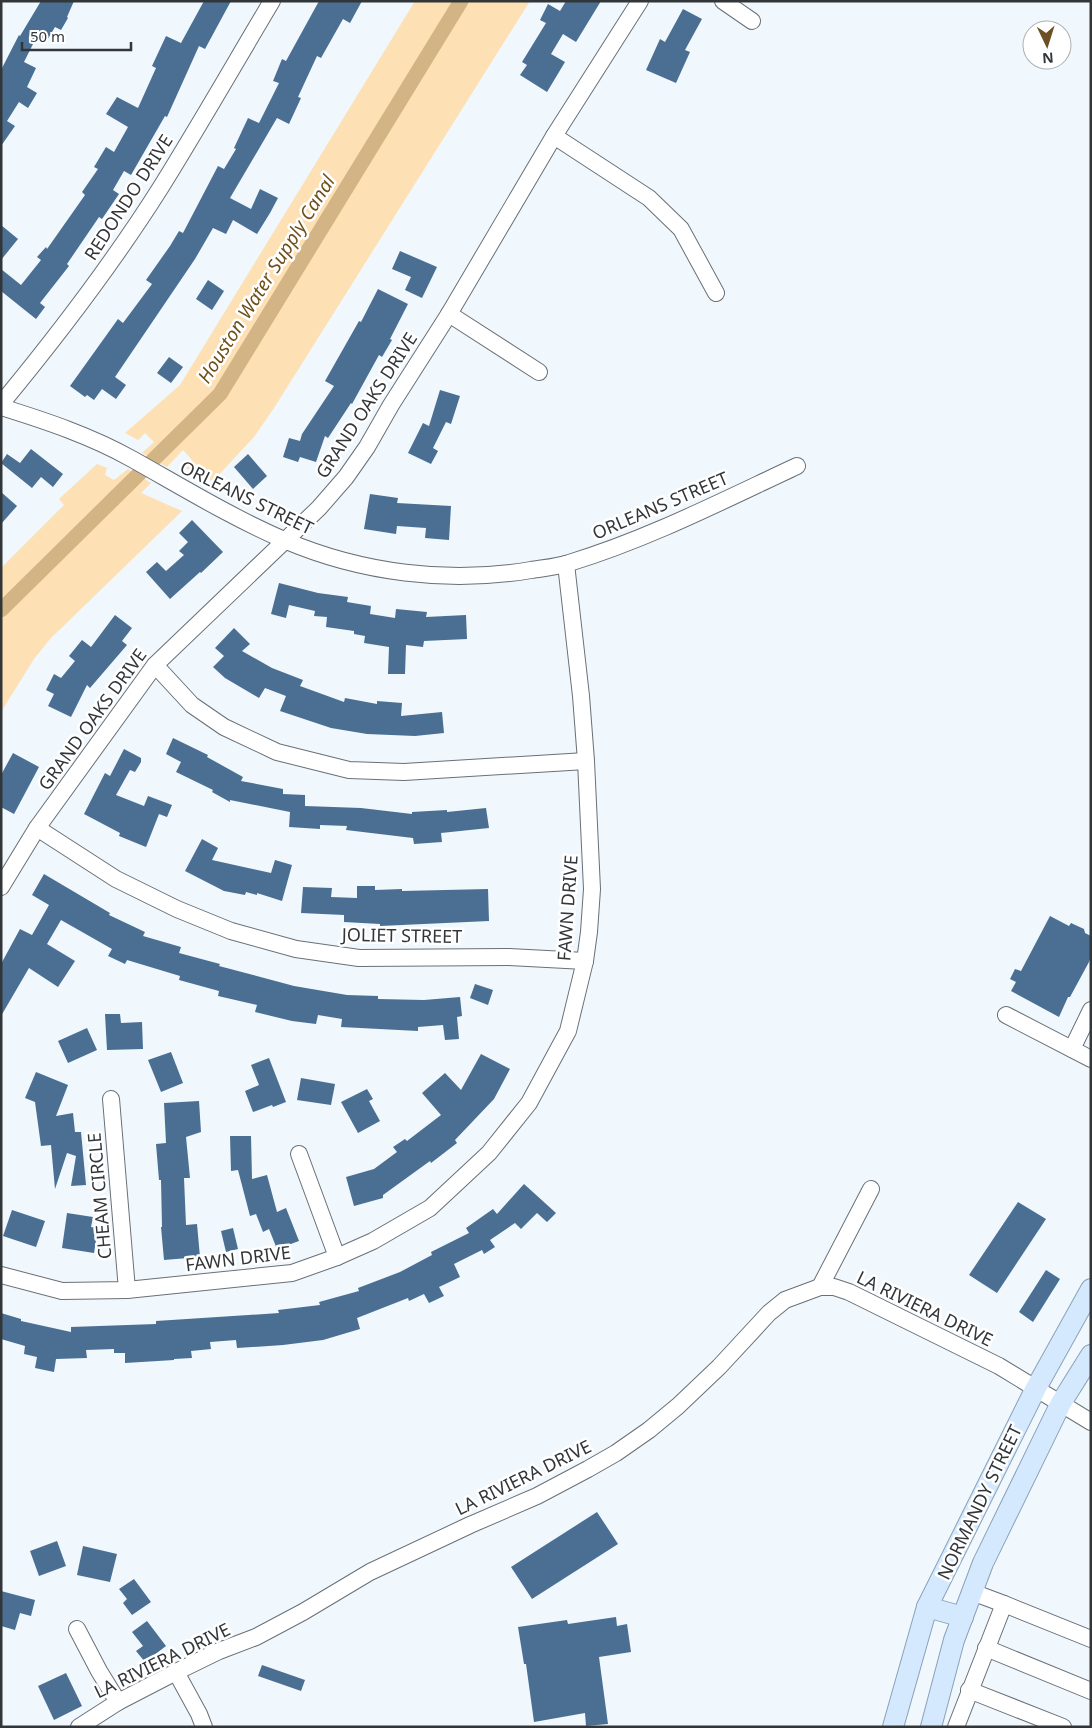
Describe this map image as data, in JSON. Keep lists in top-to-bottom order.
{
  "streets": {
    "main road": ["NORMANDY STREET"],
    "street": [
      "REDONDO DRIVE",
      "GRAND OAKS DRIVE",
      "ORLEANS STREET",
      "FAWN DRIVE",
      "JOLIET STREET",
      "CHEAM CIRCLE",
      "LA RIVIERA DRIVE"
    ]
  },
  "crossings": [
    ["REDONDO DRIVE", "ORLEANS STREET"],
    ["GRAND OAKS DRIVE", "ORLEANS STREET"],
    ["GRAND OAKS DRIVE", "JOLIET STREET"],
    ["ORLEANS STREET", "FAWN DRIVE"],
    ["FAWN DRIVE", "JOLIET STREET"],
    ["FAWN DRIVE", "CHEAM CIRCLE"],
    ["LA RIVIERA DRIVE", "NORMANDY STREET"]
  ],
  "water": ["Houston Water Supply Canal"],
  "scale_bar": "50 m",
  "north": "bottom"
}
